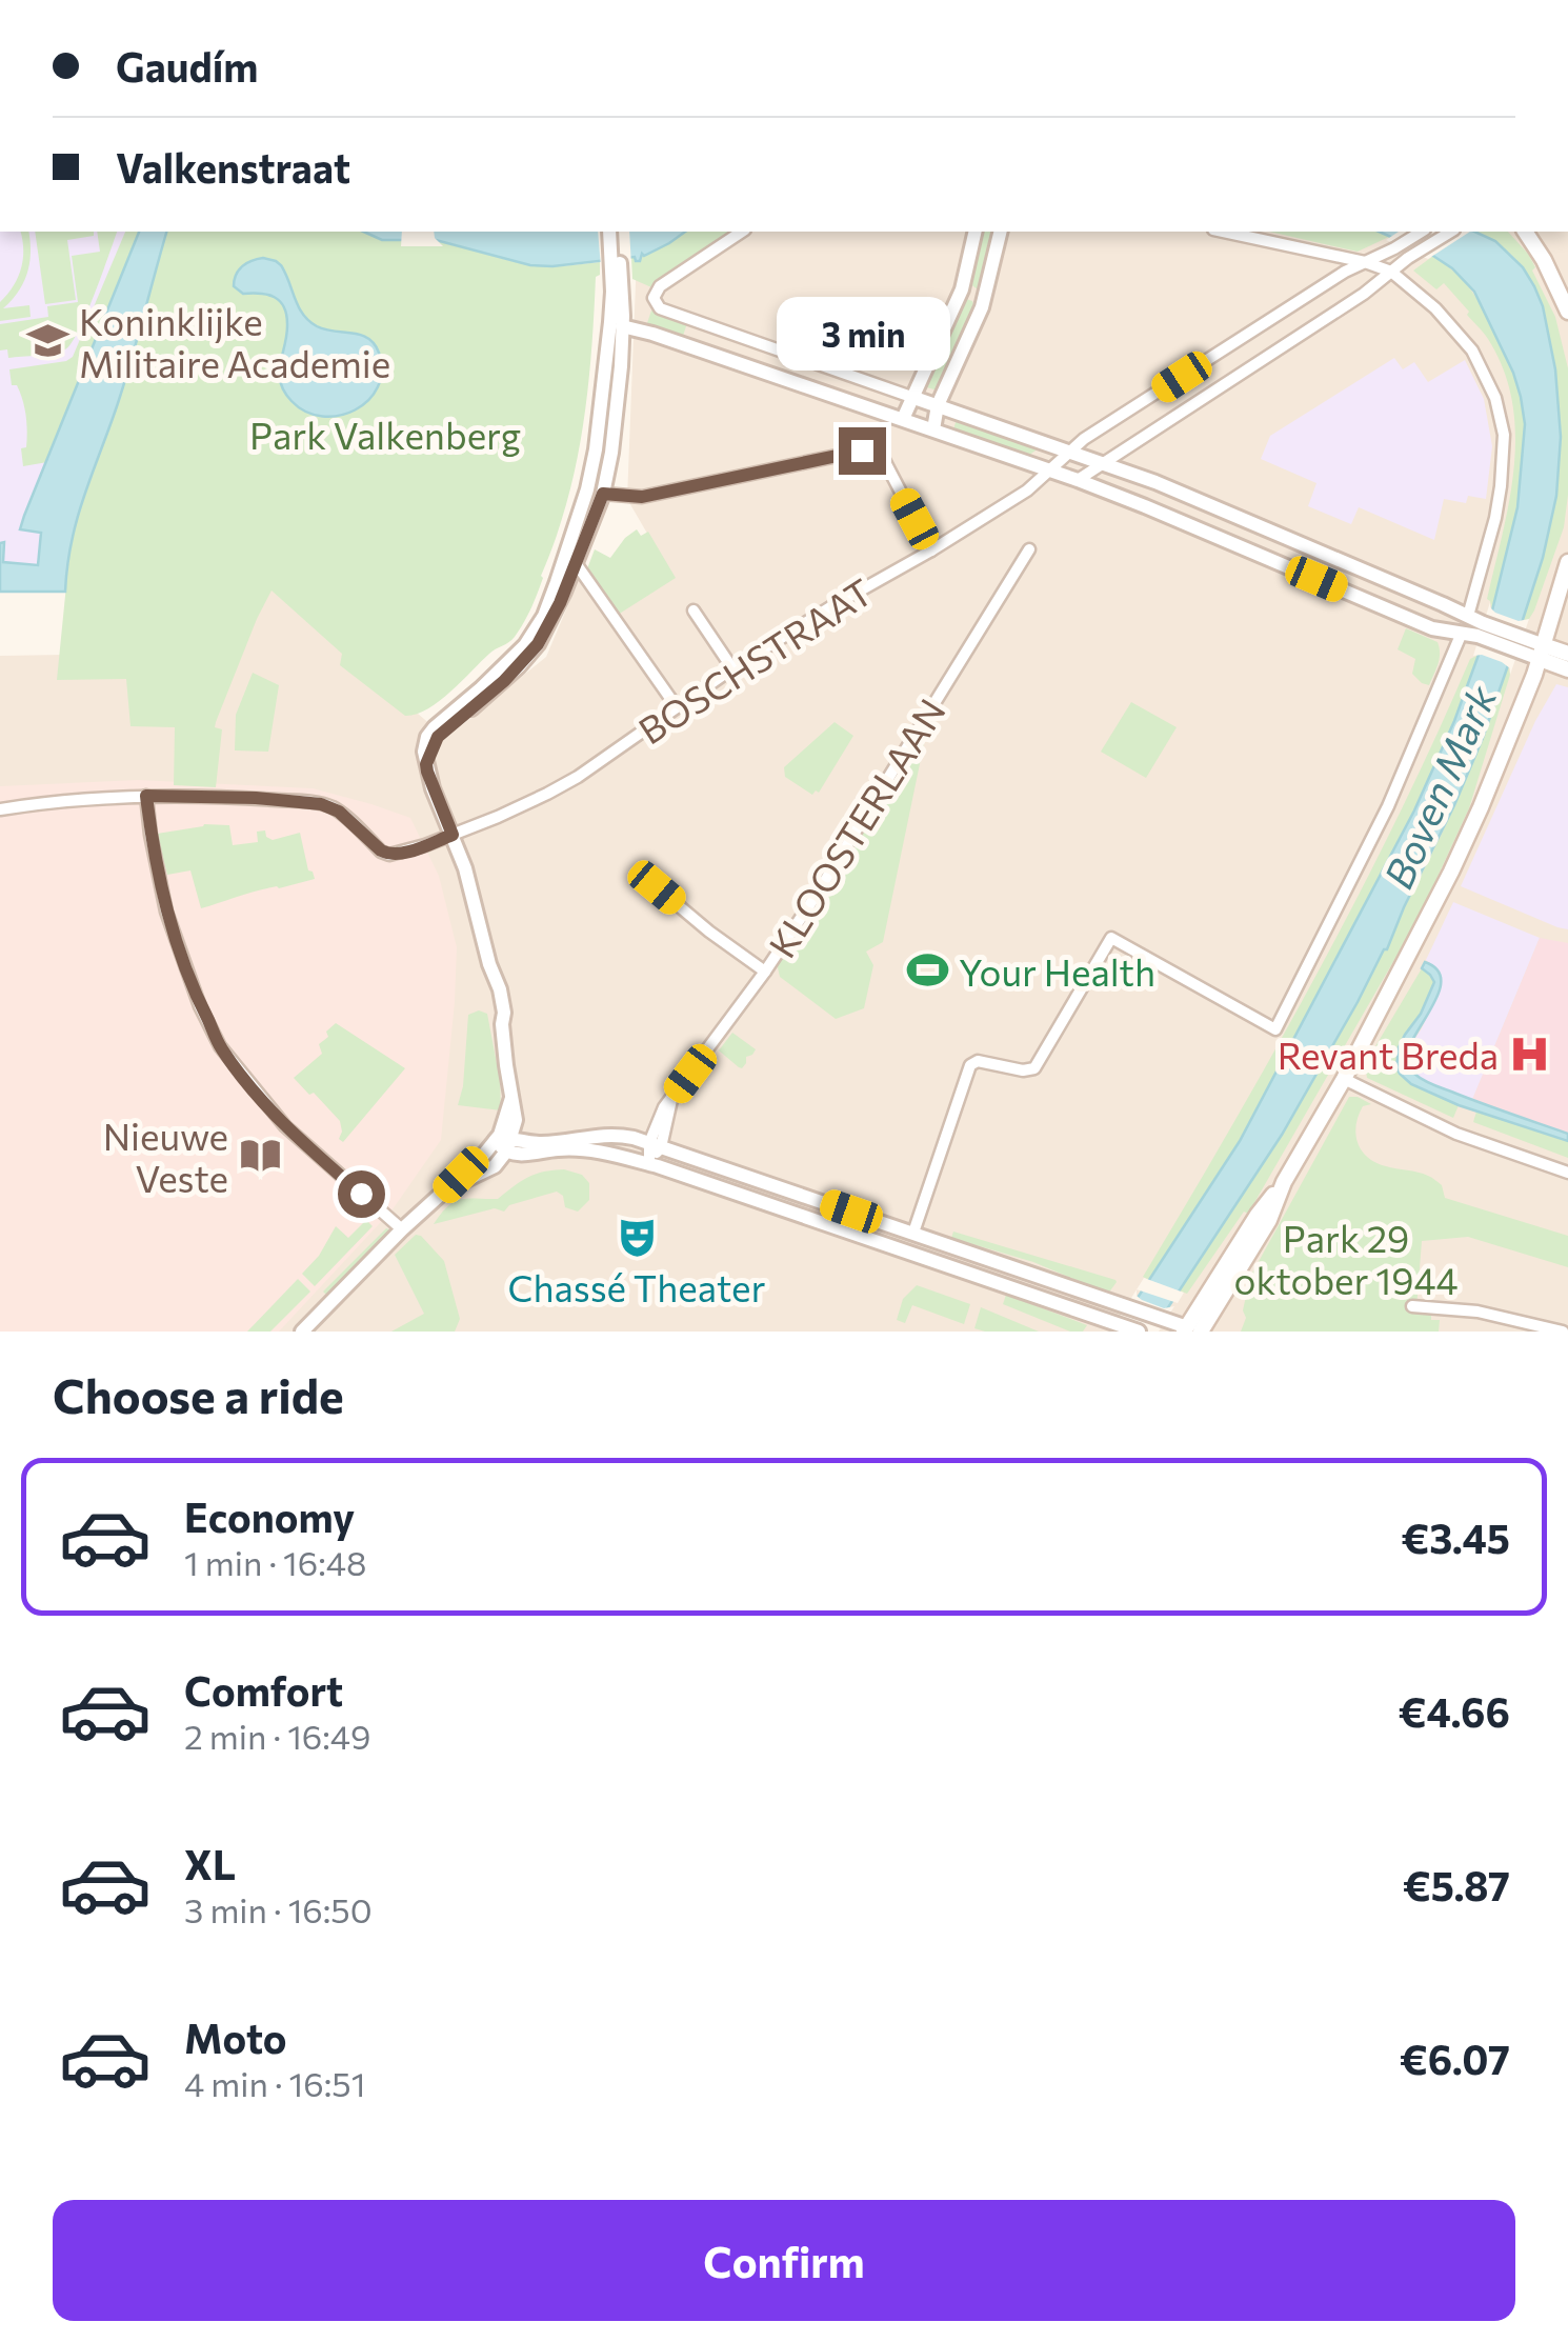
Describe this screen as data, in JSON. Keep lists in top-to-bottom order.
{
  "streets": {
    "street": ["BOSCHSTRAAT", "KLOOSTERLAAN"]
  },
  "water": ["Boven Mark"],
  "parks": ["Park Valkenberg", "Park 29 oktober 1944"],
  "places": {
    "school or university": ["Koninklijke Militaire Academie"],
    "sports": ["Your Health"],
    "hospital": ["Revant Breda"],
    "library": ["Nieuwe Veste"],
    "theatre": ["Chassé Theater"]
  },
  "page": {
    "banner": ["Gaudím", "Valkenstraat"],
    "bubble": "3 min",
    "heading": "Choose a ride",
    "list": [
      {
        "name": "Economy",
        "note": "1 min · 16:48",
        "value": "€3.45"
      },
      {
        "name": "Comfort",
        "note": "2 min · 16:49",
        "value": "€4.66"
      },
      {
        "name": "XL",
        "note": "3 min · 16:50",
        "value": "€5.87"
      },
      {
        "name": "Moto",
        "note": "4 min · 16:51",
        "value": "€6.07"
      }
    ],
    "buttons": "Confirm"
  }
}
